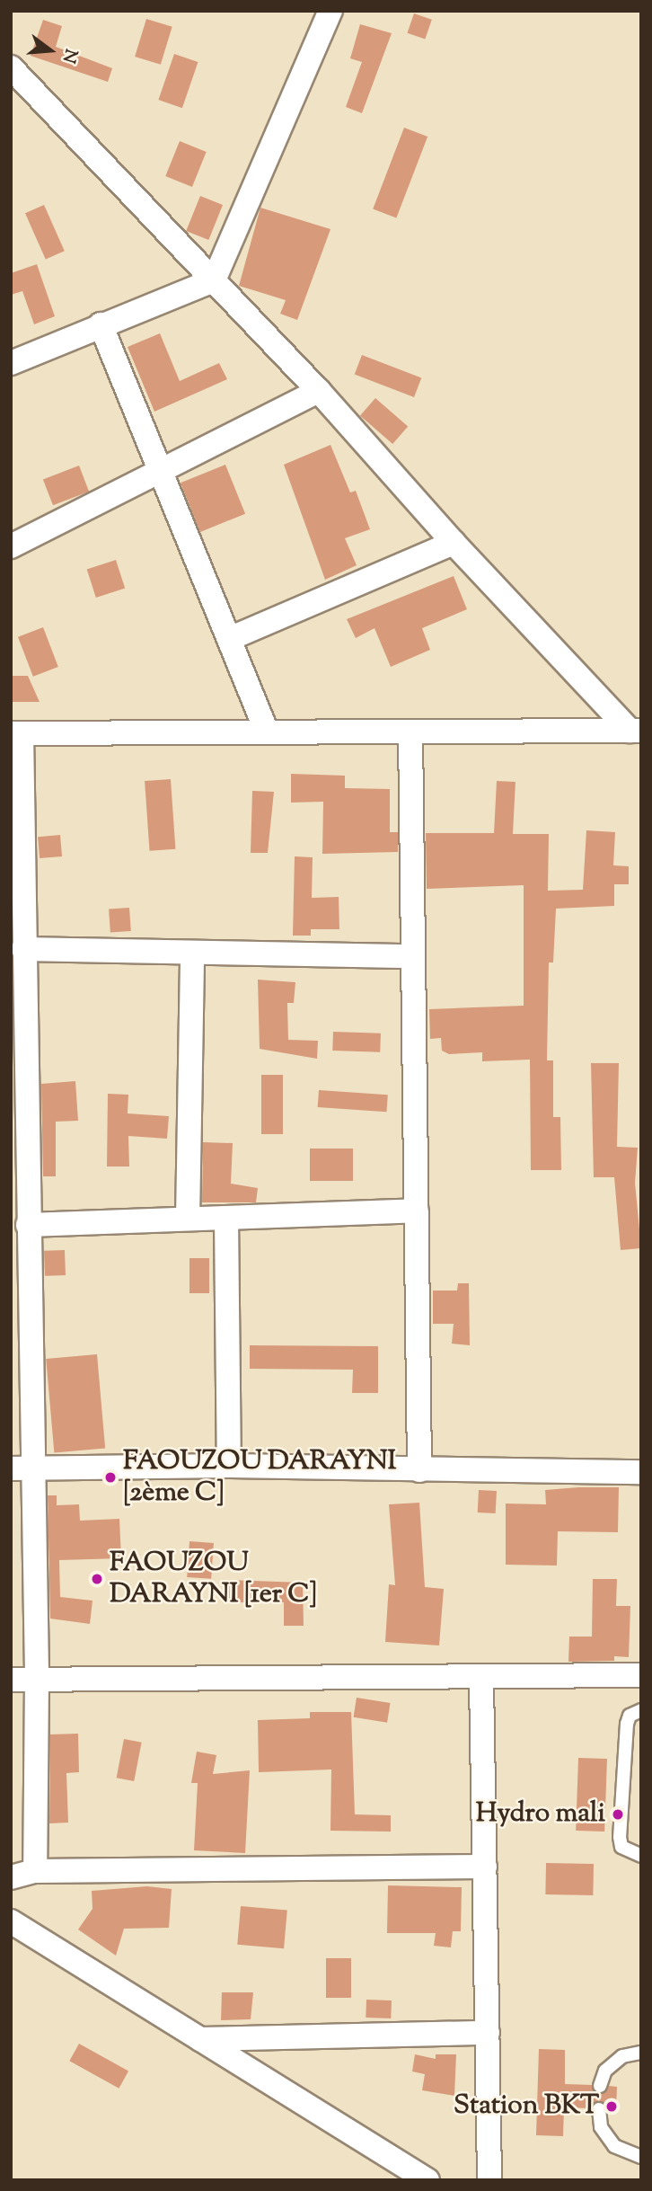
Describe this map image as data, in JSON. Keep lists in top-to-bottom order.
{
  "places": [
    "FAOUZOU DARAYNI [2ème C]",
    "FAOUZOU DARAYNI [1er C]",
    "Hydro mali",
    "Station BKT"
  ],
  "north": "right"
}
